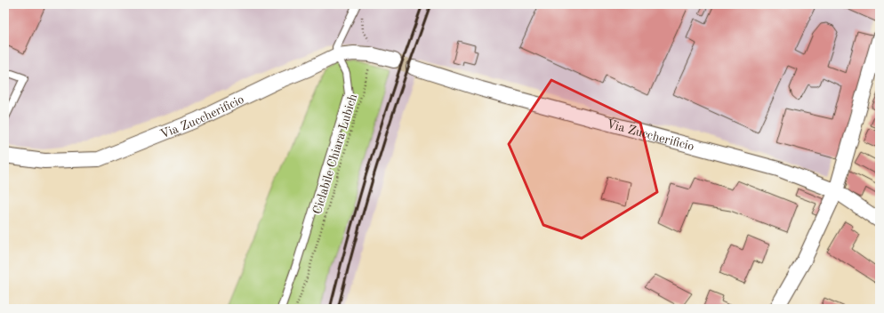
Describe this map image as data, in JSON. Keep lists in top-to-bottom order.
{
  "streets": {
    "street": ["Via Zuccherificio"],
    "path": ["Ciclabile Chiara Lubich"]
  },
  "crossings": [
    ["Via Zuccherificio", "Ciclabile Chiara Lubich"]
  ]
}
